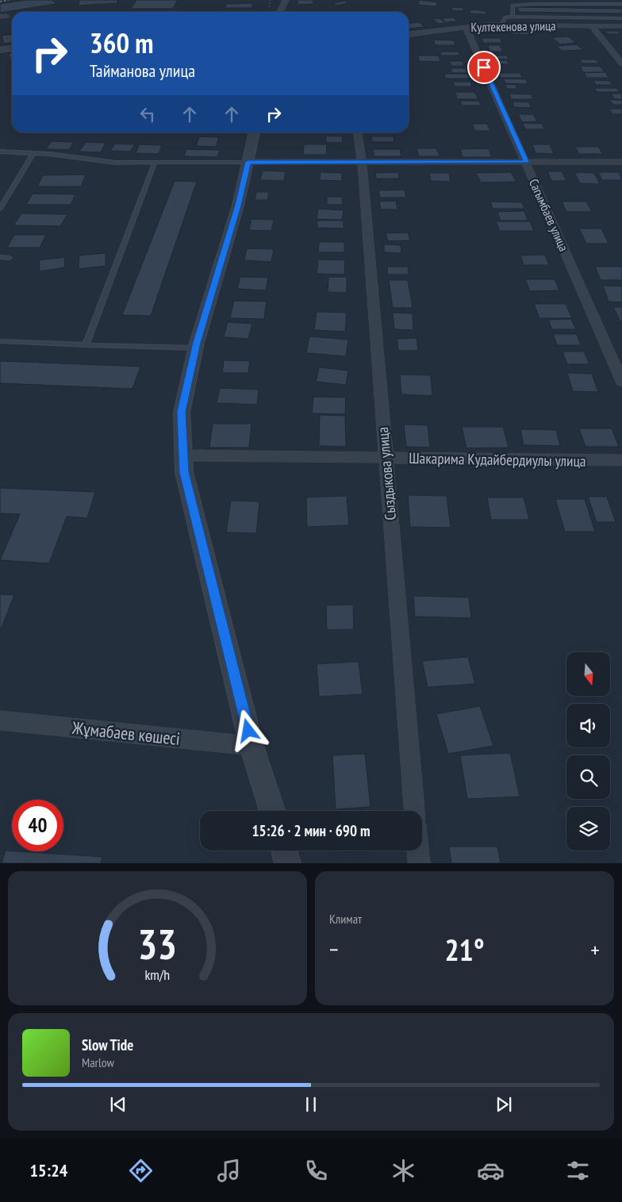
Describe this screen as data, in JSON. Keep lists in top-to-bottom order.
{
  "streets": {
    "street": [
      "Култекенова улица",
      "Сагымбаев улица",
      "Шакарима Кудайбердиулы улица",
      "Сыздыкова улица",
      "Жұмабаев көшесі"
    ]
  },
  "crossings": [
    ["Култекенова улица", "Сагымбаев улица"],
    ["Шакарима Кудайбердиулы улица", "Сыздыкова улица"]
  ],
  "north": "bottom",
  "page": {
    "turn": ["360 m", "Тайманова улица"],
    "limit": "40",
    "trip": "15:26 · 2 мин · 690 m",
    "tile": "Климат",
    "heat": ["−", "21°", "+"],
    "song": ["Slow Tide", "Marlow"],
    "tabs": "15:24",
    "gauge": ["33", "km/h"]
  }
}
